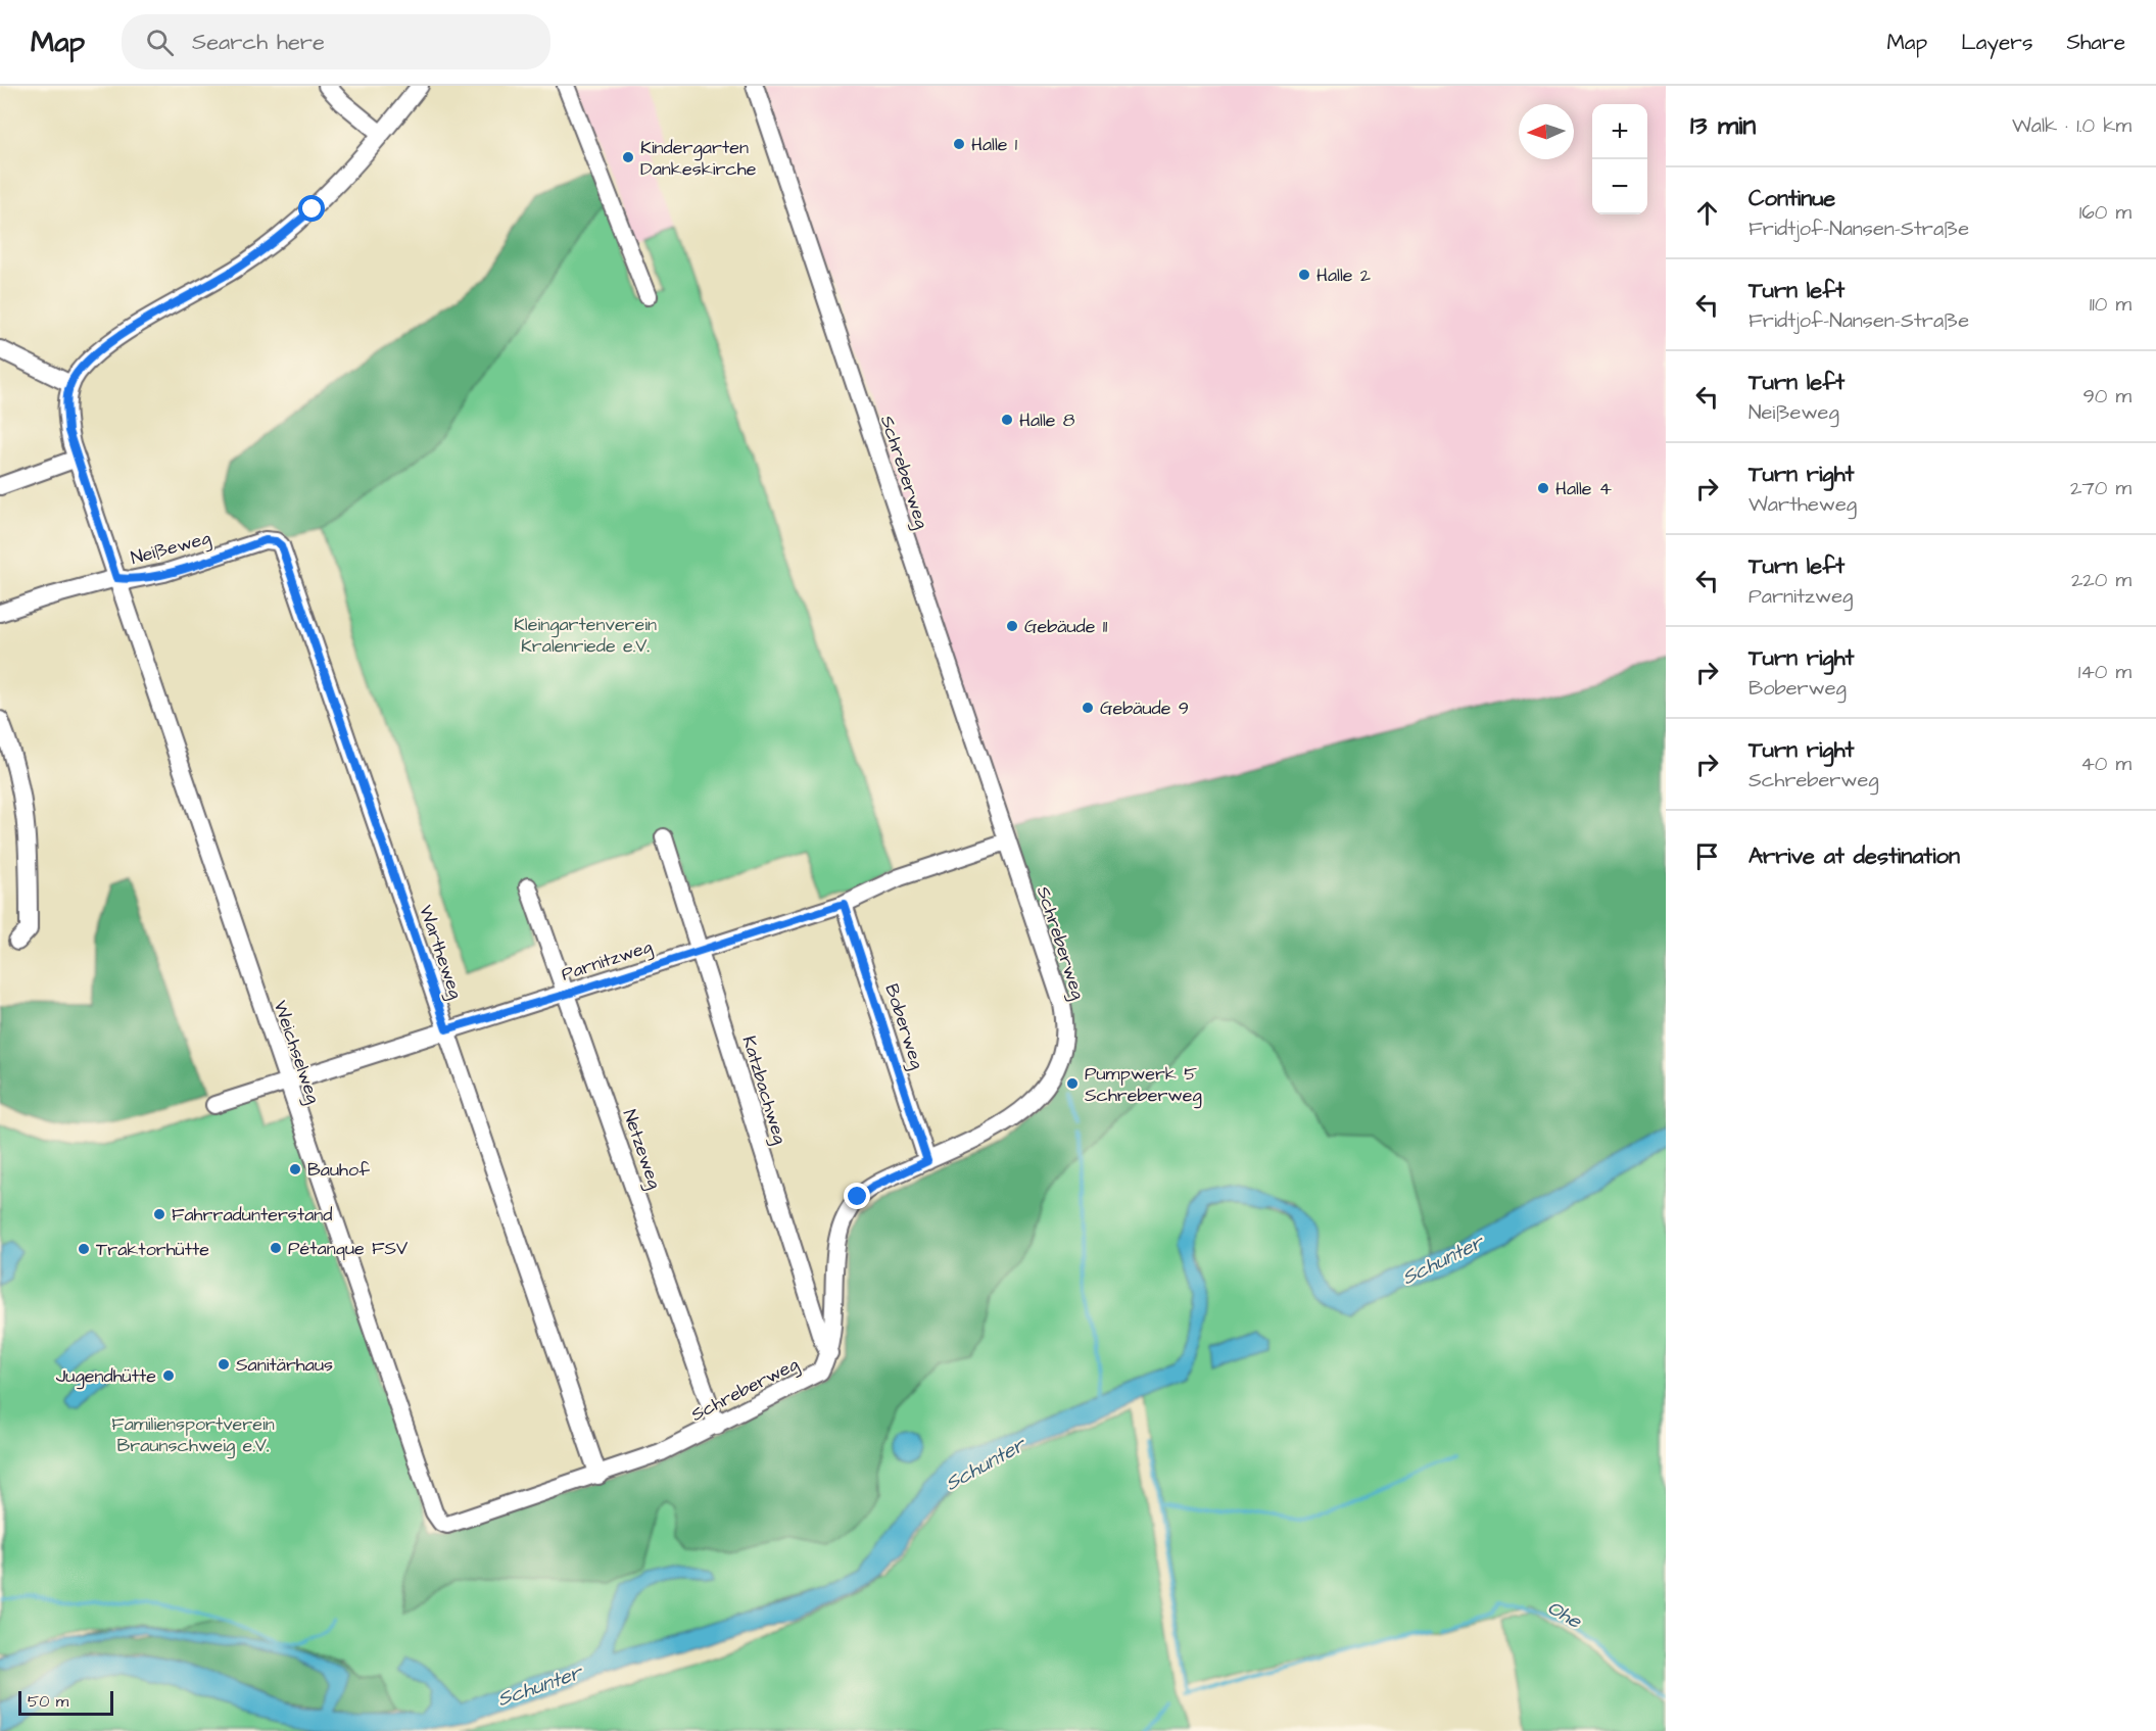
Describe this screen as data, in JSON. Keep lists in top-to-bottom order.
{
  "streets": {
    "street": [
      "Schreberweg",
      "Neißeweg",
      "Wartheweg",
      "Parnitzweg",
      "Boberweg",
      "Weichselweg",
      "Katzbachweg",
      "Netzeweg"
    ]
  },
  "crossings": [
    ["Schreberweg", "Wartheweg"],
    ["Schreberweg", "Parnitzweg"],
    ["Schreberweg", "Boberweg"],
    ["Schreberweg", "Weichselweg"],
    ["Schreberweg", "Katzbachweg"],
    ["Schreberweg", "Netzeweg"],
    ["Neißeweg", "Wartheweg"],
    ["Neißeweg", "Weichselweg"],
    ["Wartheweg", "Parnitzweg"],
    ["Parnitzweg", "Boberweg"],
    ["Parnitzweg", "Weichselweg"],
    ["Parnitzweg", "Katzbachweg"],
    ["Parnitzweg", "Netzeweg"]
  ],
  "water": ["Schunter", "Ohe"],
  "parks": ["Kleingartenverein Kralenriede e.V.", "Familiensportverein Braunschweig e.V."],
  "places": [
    "Halle 1",
    "Kindergarten Dankeskirche",
    "Halle 2",
    "Halle 8",
    "Halle 4",
    "Gebäude 11",
    "Gebäude 9",
    "Pumpwerk 5 Schreberweg",
    "Bauhof",
    "Fahrradunterstand",
    "Pétanque FSV",
    "Traktorhütte",
    "Sanitärhaus",
    "Jugendhütte"
  ],
  "scale_bar": "50 m",
  "north": "left",
  "page": {
    "header": "Map",
    "search": "Search here",
    "nav": ["Map", "Layers", "Share"],
    "heading": ["13 min", "Walk · 1.0 km"],
    "map_buttons": ["+", "−"],
    "list": [
      ["Continue", "Fridtjof-Nansen-Straße", "160 m"],
      ["Turn left", "Fridtjof-Nansen-Straße", "110 m"],
      ["Turn left", "Neißeweg", "90 m"],
      ["Turn right", "Wartheweg", "270 m"],
      ["Turn left", "Parnitzweg", "220 m"],
      ["Turn right", "Boberweg", "140 m"],
      ["Turn right", "Schreberweg", "40 m"],
      "Arrive at destination"
    ],
    "scale": "50 m"
  }
}
